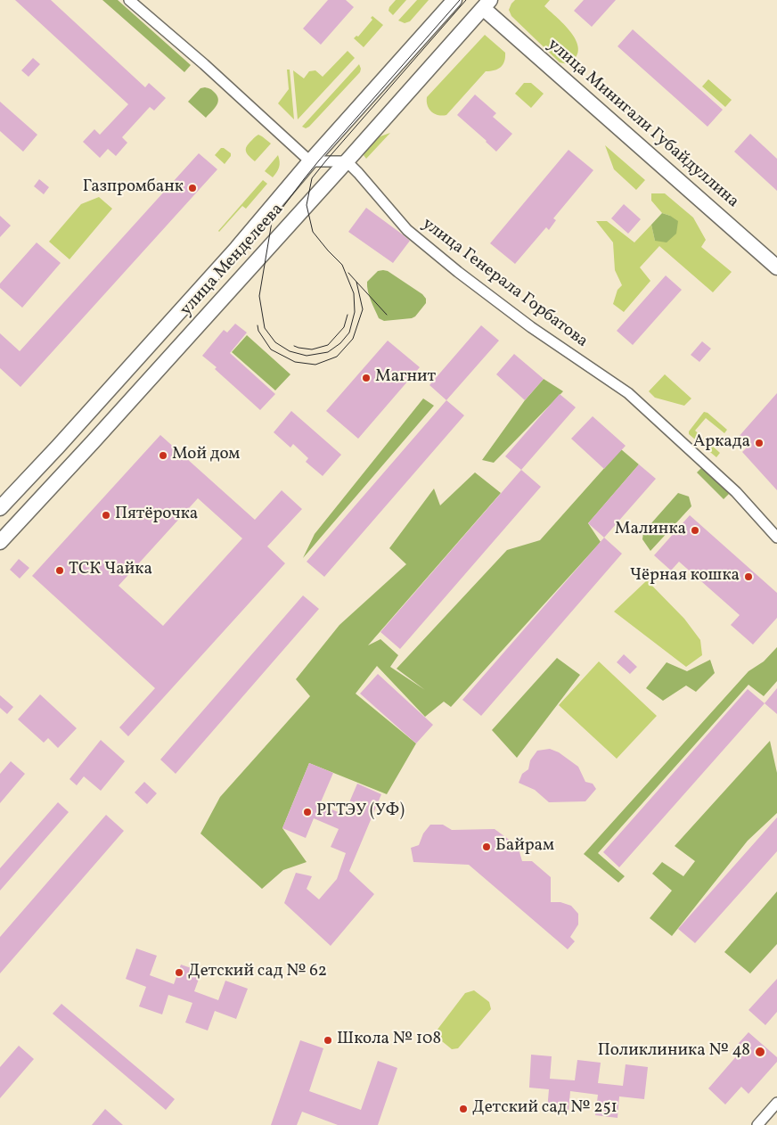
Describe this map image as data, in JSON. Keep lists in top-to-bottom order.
{
  "streets": {
    "main road": ["улица Минигали Губайдуллина", "улица Менделеева"],
    "street": ["улица Генерала Горбатова"]
  },
  "crossings": [
    ["улица Минигали Губайдуллина", "улица Менделеева"],
    ["улица Менделеева", "улица Генерала Горбатова"]
  ],
  "places": [
    "Газпромбанк",
    "Магнит",
    "Аркада",
    "Мой дом",
    "Пятёрочка",
    "Малинка",
    "ТСК Чайка",
    "Чёрная кошка",
    "РГТЭУ (УФ)",
    "Байрам",
    "Детский сад № 62",
    "Школа № 108",
    "Поликлиника № 48",
    "Детский сад № 251"
  ]
}
